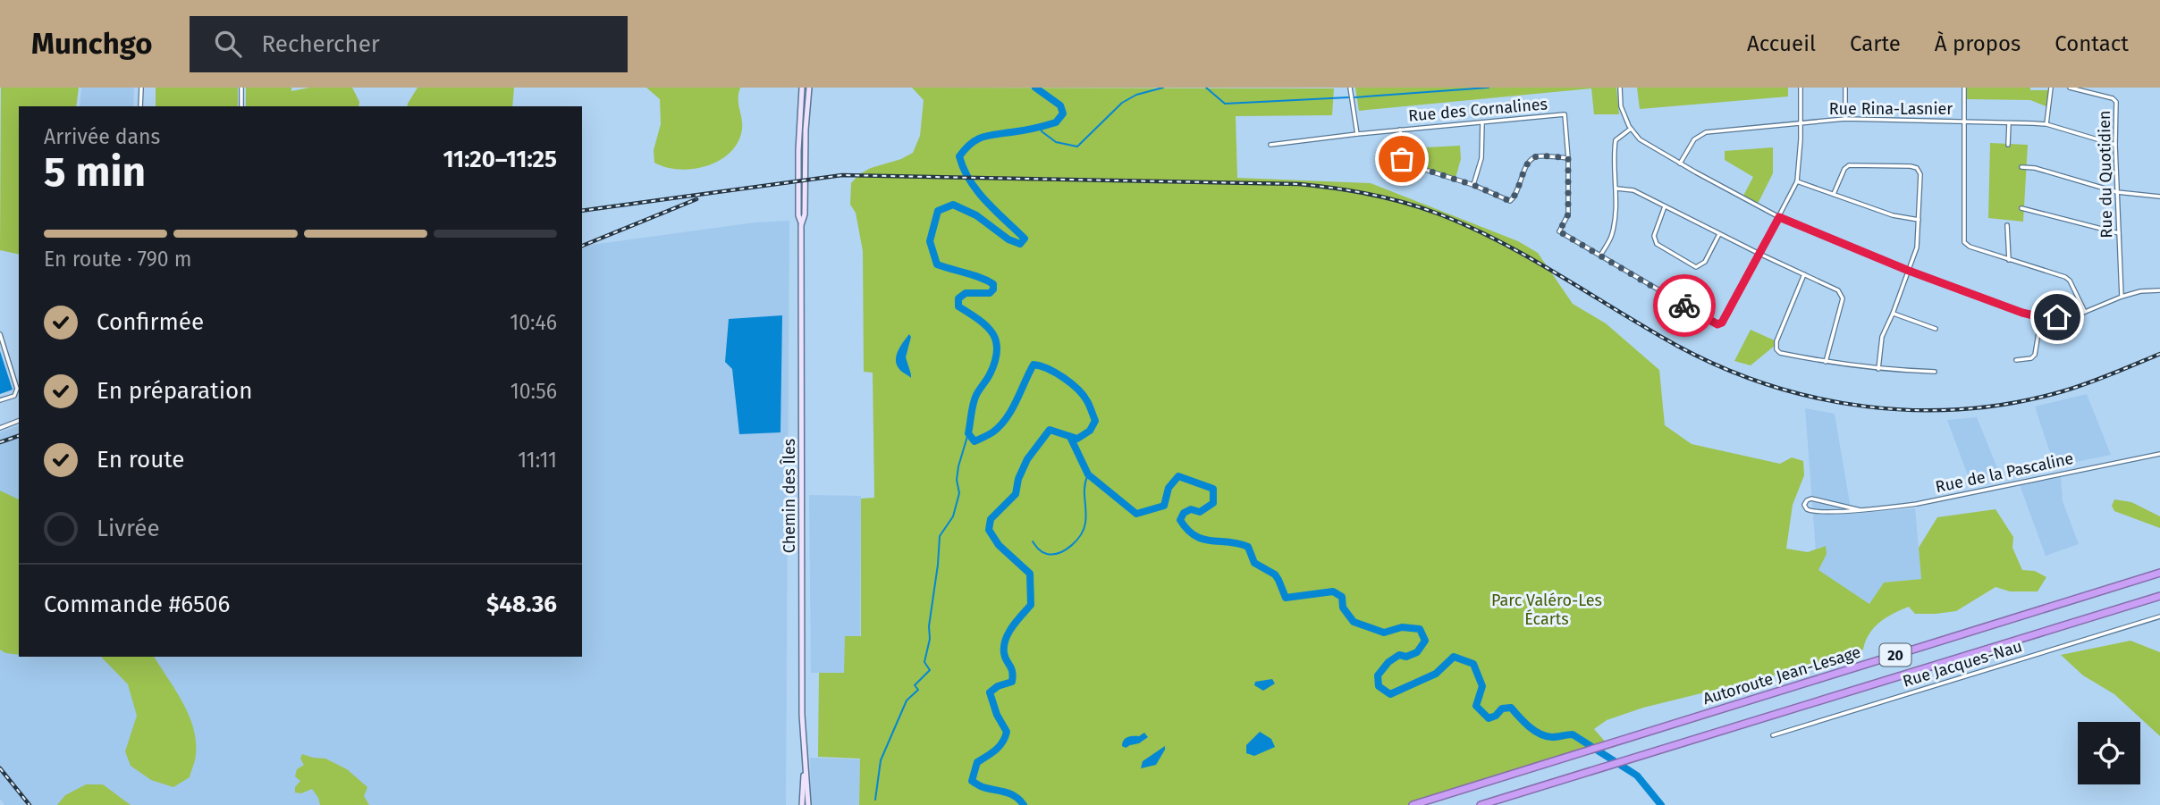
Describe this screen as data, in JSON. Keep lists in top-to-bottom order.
{
  "streets": {
    "highway": ["20", "Autoroute Jean-Lesage"],
    "main road": ["Chemin des Îles"],
    "street": [
      "Rue Rina-Lasnier",
      "Rue des Cornalines",
      "Rue du Quotidien",
      "Rue de la Pascaline",
      "Rue Jacques-Nau"
    ]
  },
  "crossings": [
    ["Rue Rina-Lasnier", "Rue du Quotidien"]
  ],
  "parks": ["Parc Valéro-Les Écarts"],
  "page": {
    "header": "Munchgo",
    "search": "Rechercher",
    "nav": [
      "Accueil",
      "Carte",
      "À propos",
      "Contact"
    ],
    "heading": ["5 min", "Arrivée dans", "11:20–11:25"],
    "panel": ["Commande #6506", "$48.36"],
    "bar": "En route · 790 m",
    "list": [
      ["Confirmée", "10:46"],
      ["En préparation", "10:56"],
      ["En route", "11:11"],
      "Livrée"
    ]
  }
}
